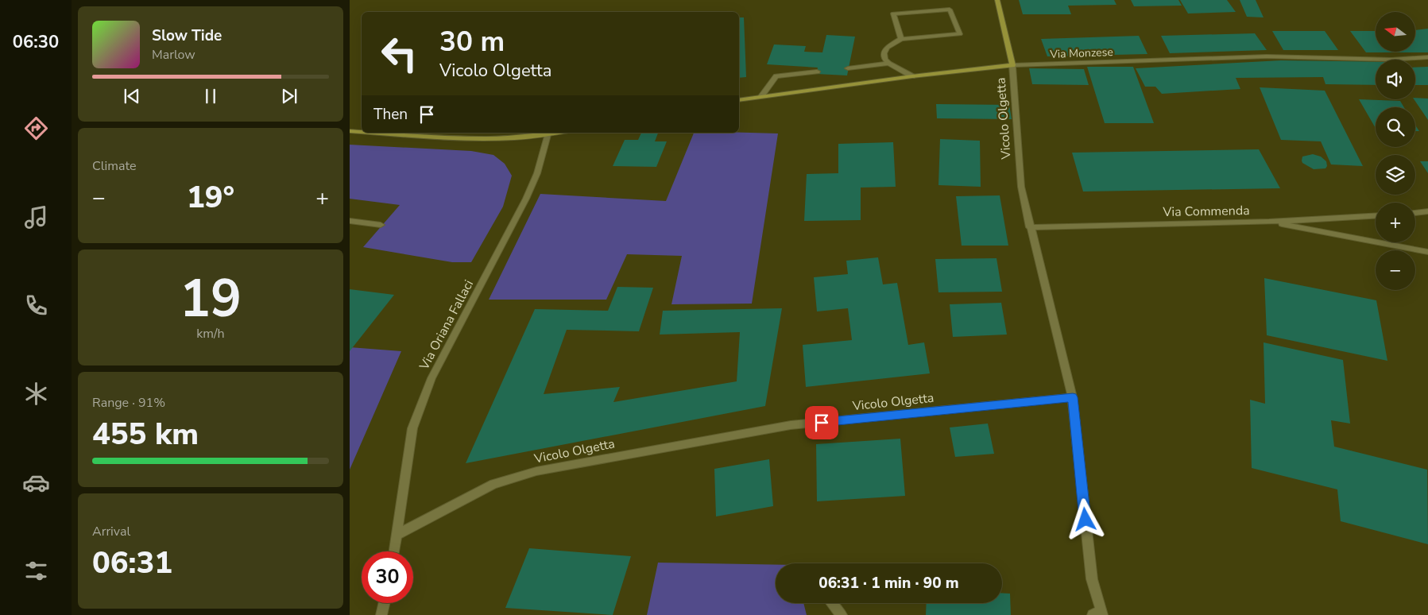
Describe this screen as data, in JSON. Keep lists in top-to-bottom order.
{
  "streets": {
    "street": [
      "Via Monzese",
      "Vicolo Olgetta",
      "Via Commenda",
      "Via Oriana Fallaci"
    ]
  },
  "crossings": [
    ["Via Monzese", "Vicolo Olgetta"],
    ["Vicolo Olgetta", "Via Commenda"],
    ["Vicolo Olgetta", "Via Oriana Fallaci"]
  ],
  "north": "left",
  "page": {
    "tabs": "06:30",
    "map_buttons": ["+", "−"],
    "turn": ["30 m", "Vicolo Olgetta"],
    "song": ["Slow Tide", "Marlow"],
    "then": "Then",
    "tile": [
      "Climate",
      ["19", "km/h"],
      ["Range · 91%", "455 km"],
      ["Arrival", "06:31"]
    ],
    "heat": ["−", "19°", "+"],
    "limit": "30",
    "trip": "06:31 · 1 min · 90 m"
  }
}
